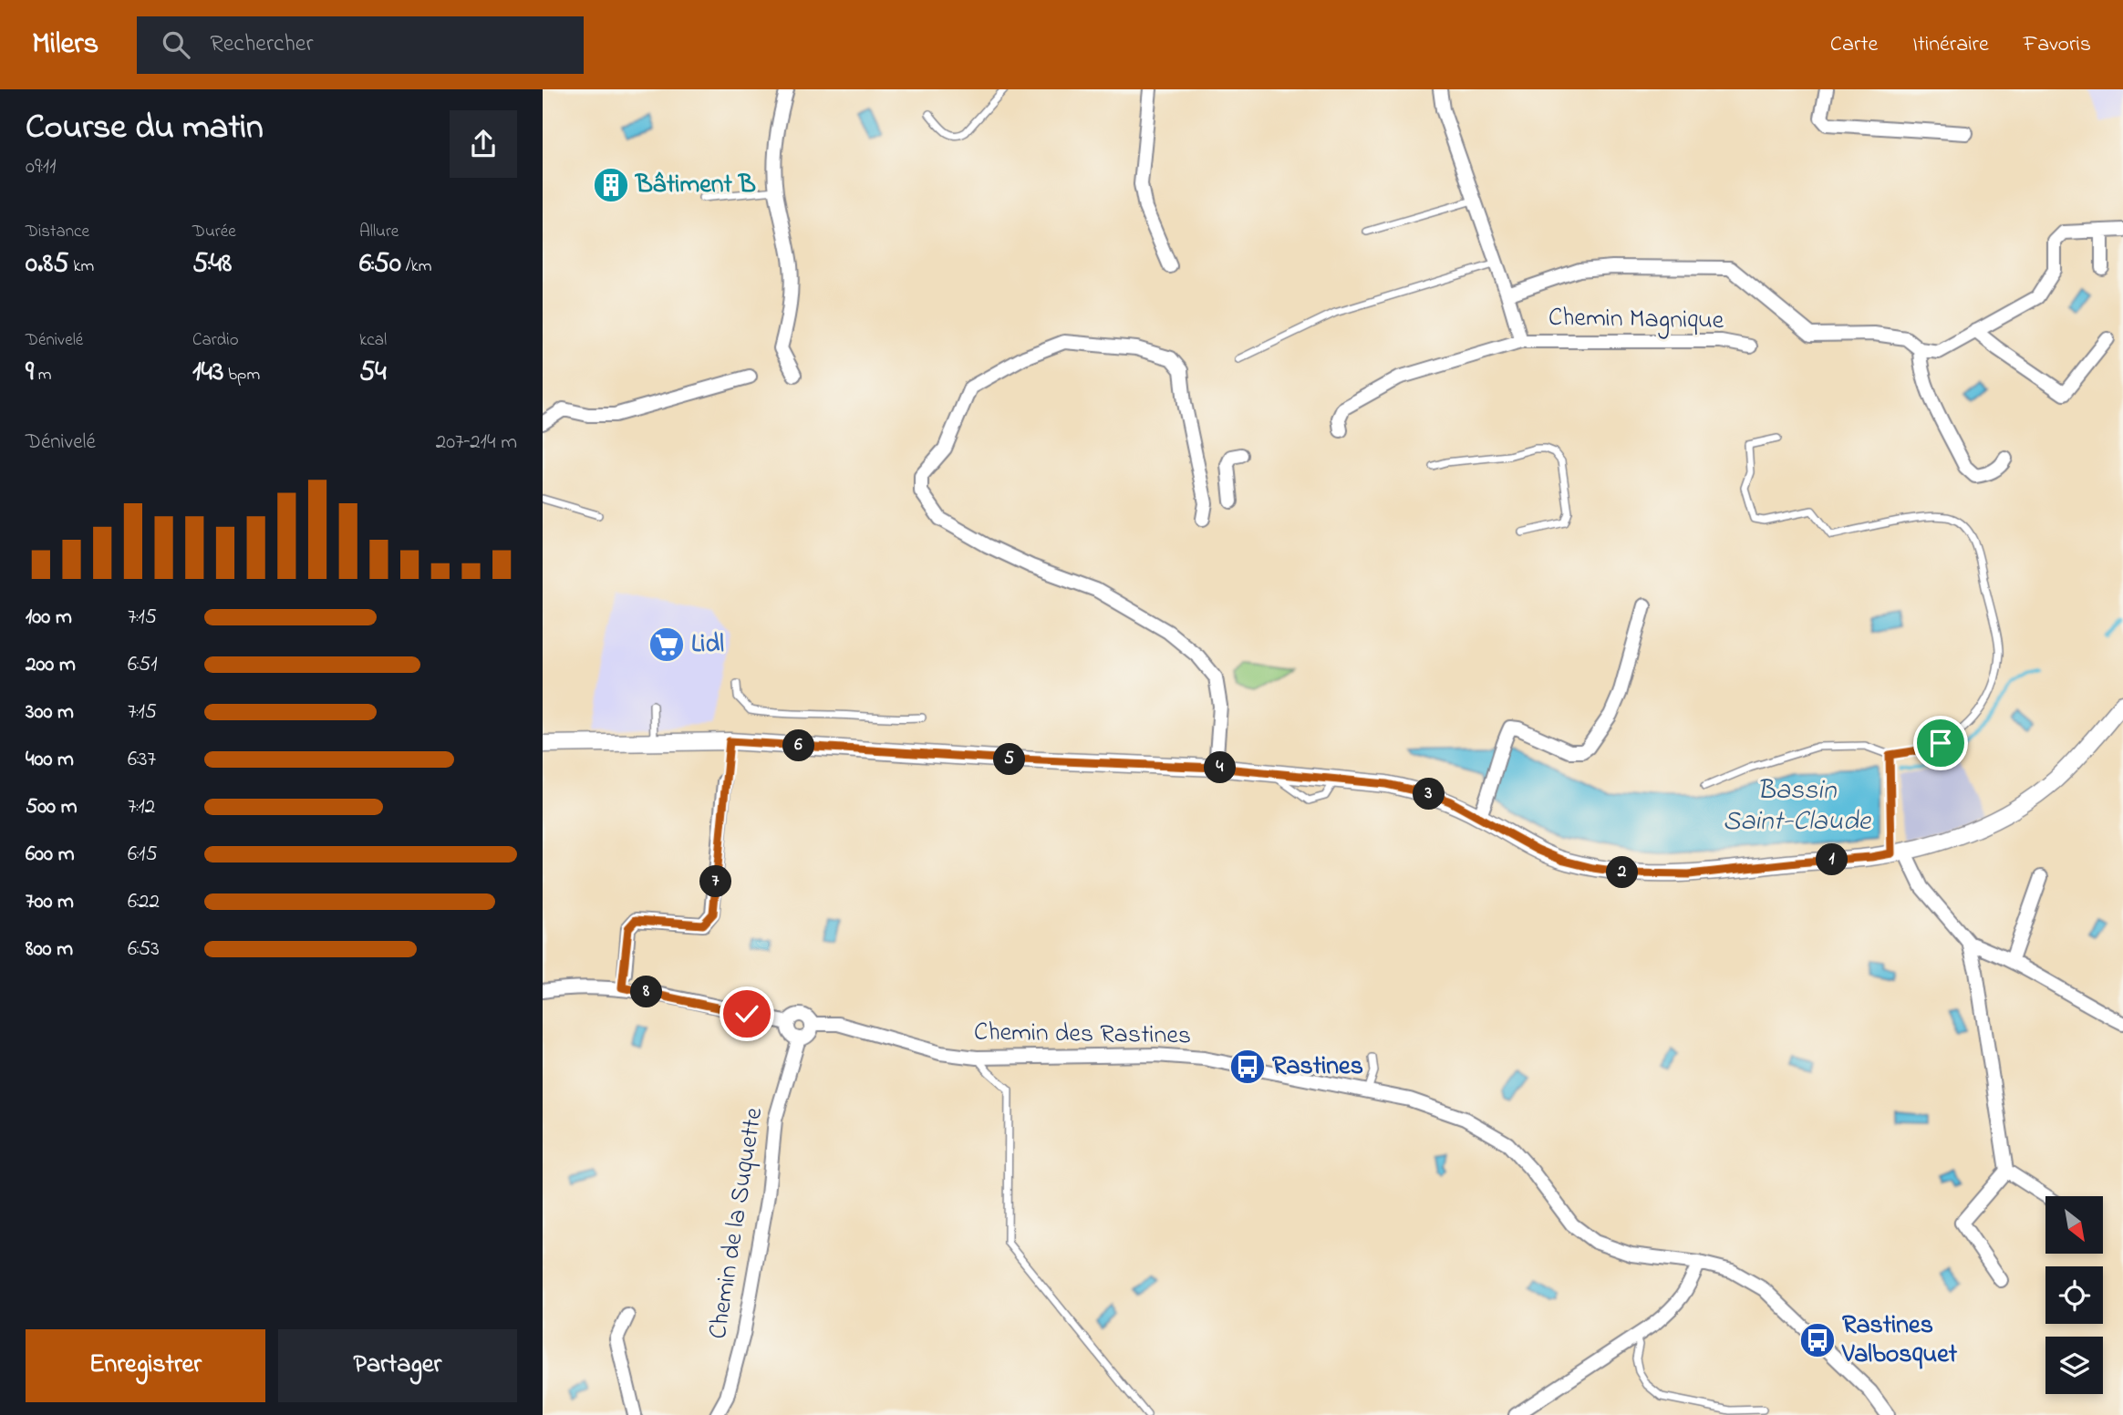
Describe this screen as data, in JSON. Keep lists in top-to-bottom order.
{
  "streets": {
    "street": ["Chemin Magnique", "Chemin des Rastines", "Chemin de la Suquette"]
  },
  "crossings": [
    ["Chemin des Rastines", "Chemin de la Suquette"]
  ],
  "water": ["Bassin Saint-Claude"],
  "places": {
    "building": ["Bâtiment B"],
    "supermarket": ["Lidl"],
    "bus stop": ["Rastines", "Rastines Valbosquet"]
  },
  "north": "bottom right",
  "page": {
    "header": "Milers",
    "search": "Rechercher",
    "nav": ["Carte", "Itinéraire", "Favoris"],
    "heading": ["Course du matin", "09:11"],
    "stats": [
      ["Distance", "0.85 km"],
      ["Durée", "5:48"],
      ["Allure", "6:50 /km"],
      ["Dénivelé", "9 m"],
      ["Cardio", "143 bpm"],
      ["kcal", "54"]
    ],
    "chart": ["Dénivelé", "207–214 m"],
    "list": [
      {
        "name": "100 m",
        "note": "7:15"
      },
      {
        "name": "200 m",
        "note": "6:51"
      },
      {
        "name": "300 m",
        "note": "7:15"
      },
      {
        "name": "400 m",
        "note": "6:37"
      },
      {
        "name": "500 m",
        "note": "7:12"
      },
      {
        "name": "600 m",
        "note": "6:15"
      },
      {
        "name": "700 m",
        "note": "6:22"
      },
      {
        "name": "800 m",
        "note": "6:53"
      }
    ],
    "pins": [
      "6",
      "5",
      "4",
      "3",
      "1",
      "2",
      "7",
      "8"
    ],
    "buttons": ["Enregistrer", "Partager"]
  }
}
